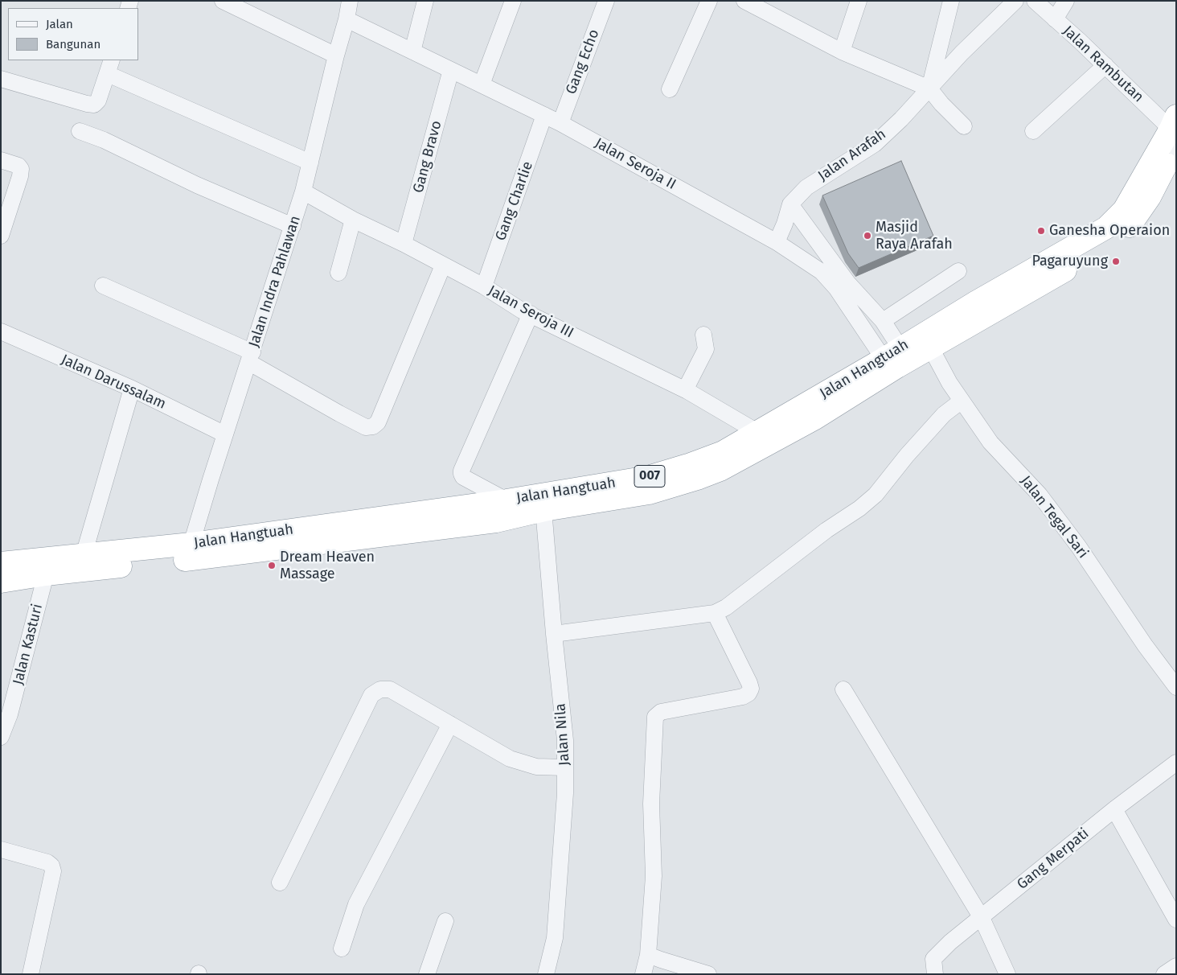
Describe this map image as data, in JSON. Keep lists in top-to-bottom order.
{
  "streets": {
    "highway": ["Jalan Hangtuah", "007"],
    "street": [
      "Gang Echo",
      "Jalan Rambutan",
      "Jalan Arafah",
      "Gang Bravo",
      "Jalan Seroja II",
      "Gang Charlie",
      "Jalan Indra Pahlawan",
      "Jalan Seroja III",
      "Jalan Darussalam",
      "Jalan Tegal Sari",
      "Jalan Kasturi",
      "Jalan Nila",
      "Gang Merpati"
    ]
  },
  "crossings": [
    ["Gang Echo", "Jalan Seroja II"],
    ["Jalan Rambutan", "Jalan Hangtuah"],
    ["Jalan Arafah", "Jalan Seroja II"],
    ["Gang Bravo", "Jalan Seroja II"],
    ["Gang Bravo", "Jalan Seroja III"],
    ["Jalan Seroja II", "Gang Charlie"],
    ["Jalan Seroja II", "Jalan Indra Pahlawan"],
    ["Jalan Seroja II", "Jalan Hangtuah"],
    ["Gang Charlie", "Jalan Seroja III"],
    ["Jalan Indra Pahlawan", "Jalan Seroja III"],
    ["Jalan Indra Pahlawan", "Jalan Hangtuah"],
    ["Jalan Indra Pahlawan", "Jalan Darussalam"],
    ["Jalan Seroja III", "Jalan Hangtuah"],
    ["Jalan Hangtuah", "Jalan Tegal Sari"],
    ["Jalan Hangtuah", "Jalan Kasturi"],
    ["Jalan Hangtuah", "Jalan Nila"]
  ],
  "places": [
    "Ganesha Operaion",
    "Masjid Raya Arafah",
    "Pagaruyung",
    "Dream Heaven Massage"
  ],
  "legend": ["Jalan", "Bangunan"]
}
